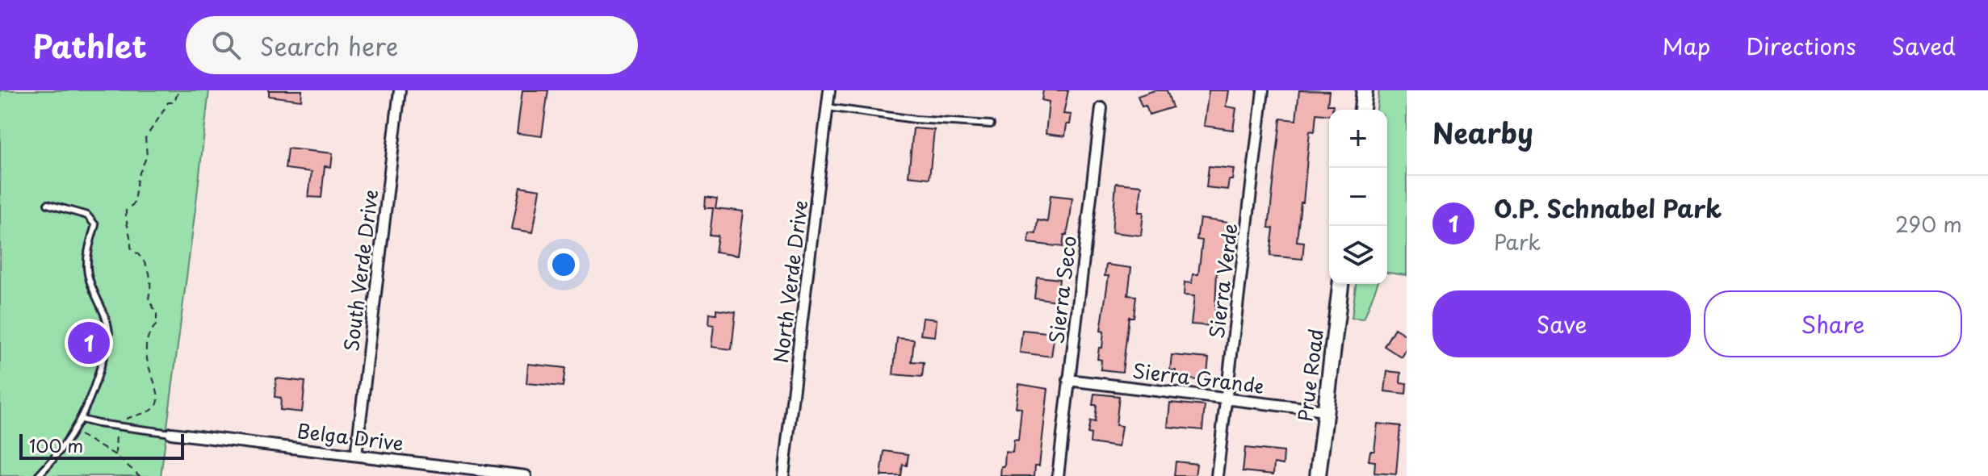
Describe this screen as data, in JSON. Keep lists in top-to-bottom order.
{
  "streets": {
    "main road": ["Prue Road"],
    "street": [
      "South Verde Drive",
      "Sierra Verde",
      "North Verde Drive",
      "Sierra Seco",
      "Sierra Grande",
      "Belga Drive"
    ]
  },
  "crossings": [
    ["South Verde Drive", "Belga Drive"],
    ["Sierra Verde", "Sierra Grande"],
    ["Sierra Seco", "Sierra Grande"],
    ["Prue Road", "Sierra Grande"]
  ],
  "scale_bar": "100 m",
  "page": {
    "header": "Pathlet",
    "search": "Search here",
    "nav": ["Map", "Directions", "Saved"],
    "heading": "Nearby",
    "map_buttons": ["+", "−"],
    "list": [
      {
        "mark": "1",
        "name": "O.P. Schnabel Park",
        "note": "Park",
        "value": "290 m"
      }
    ],
    "buttons": ["Save", "Share"],
    "pins": "1",
    "scale": "100 m"
  }
}
